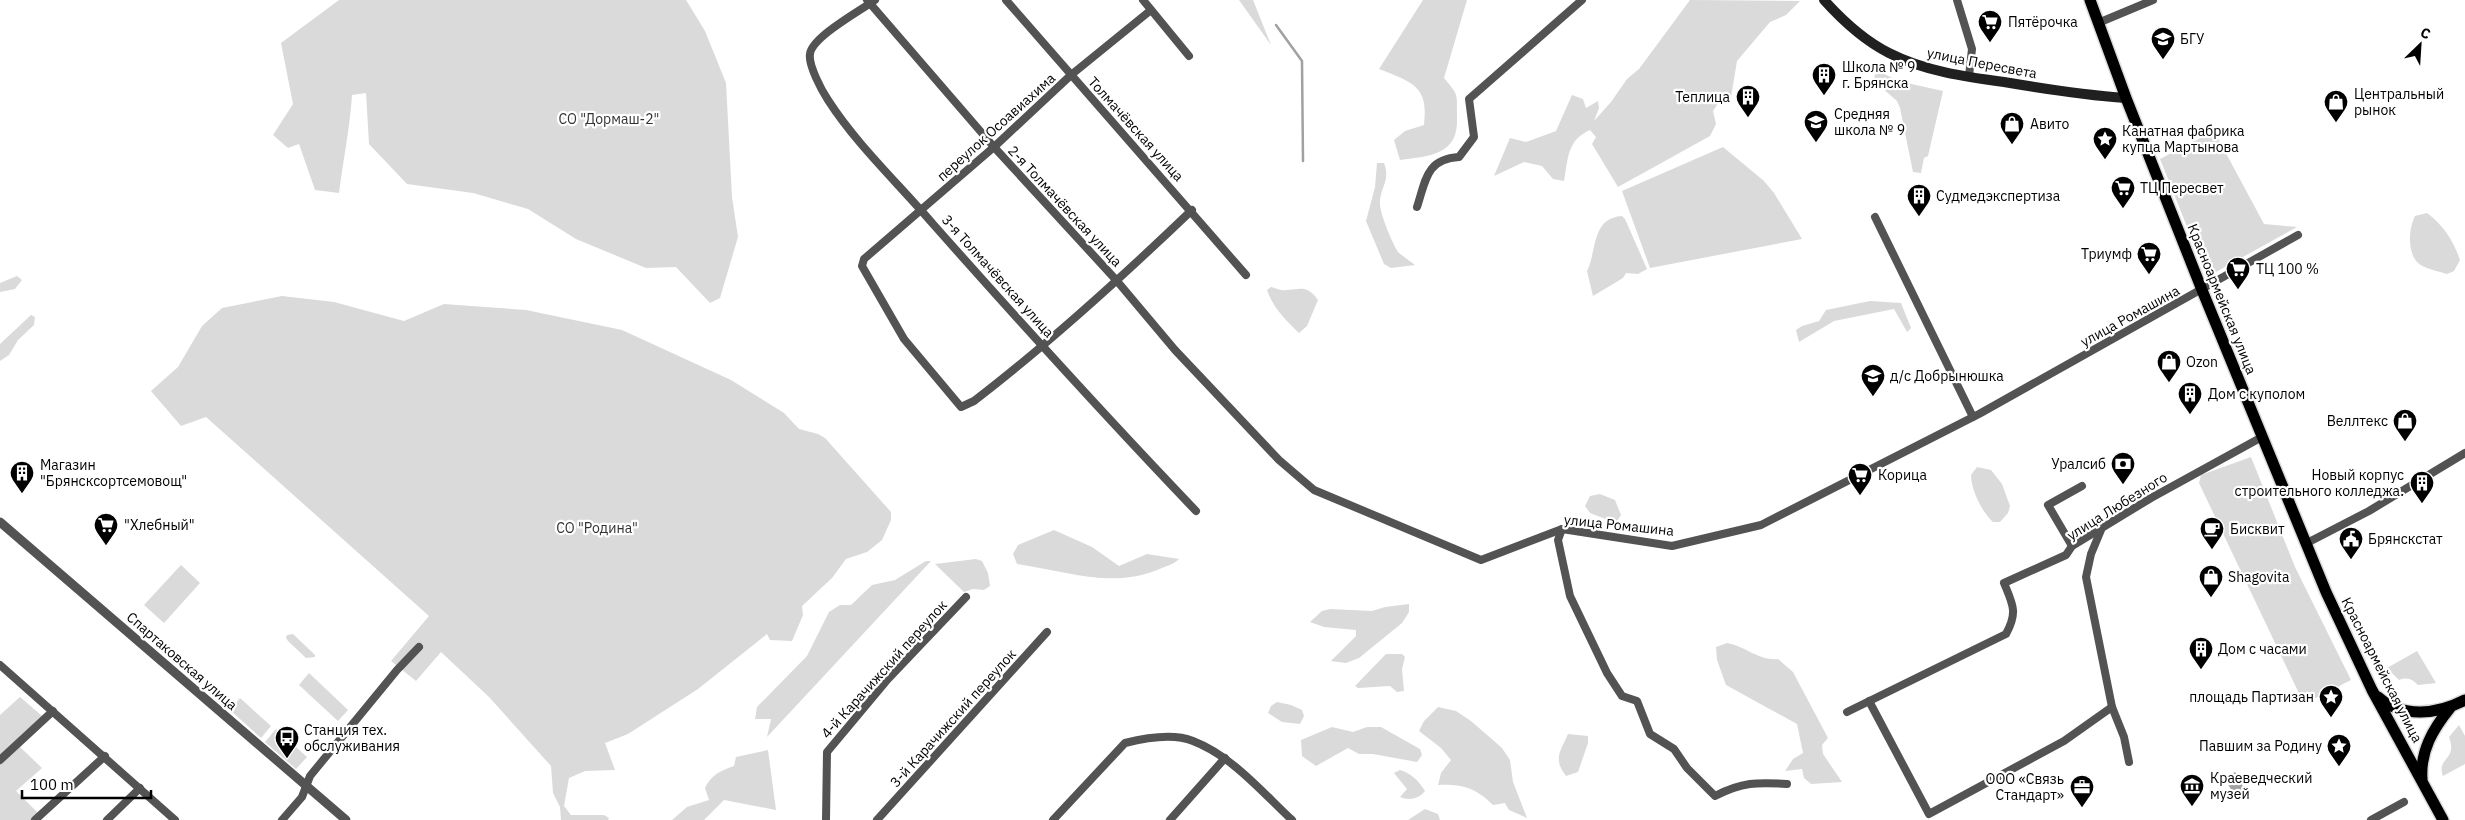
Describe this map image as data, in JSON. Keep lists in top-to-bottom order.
{
  "streets": {
    "main road": ["улица Пересвета", "Красноармейская улица"],
    "street": [
      "переулок Осоавиахима",
      "Толмачёвская улица",
      "2-я Толмачёвская улица",
      "3-я Толмачёвская улица",
      "улица Ромашина",
      "улица Любезного",
      "Спартаковская улица",
      "4-й Карачижский переулок",
      "3-й Карачижский переулок"
    ]
  },
  "crossings": [
    ["улица Пересвета", "Красноармейская улица"],
    ["переулок Осоавиахима", "Толмачёвская улица"],
    ["переулок Осоавиахима", "2-я Толмачёвская улица"],
    ["переулок Осоавиахима", "3-я Толмачёвская улица"],
    ["2-я Толмачёвская улица", "3-я Толмачёвская улица"],
    ["2-я Толмачёвская улица", "улица Ромашина"],
    ["Красноармейская улица", "улица Ромашина"],
    ["Красноармейская улица", "улица Любезного"]
  ],
  "parks": ["СО \"Дормаш-2\"", "СО \"Родина\""],
  "places": {
    "supermarket": [
      "Пятёрочка",
      "ТЦ Пересвет",
      "Триумф",
      "ТЦ 100 %",
      "Корица",
      "\"Хлебный\""
    ],
    "school or university": ["БГУ", "Средняя школа № 9", "д/с Добрынюшка"],
    "building": [
      "Школа № 9 г. Брянска",
      "Теплица",
      "Судмедэкспертиза",
      "Дом с куполом",
      "Магазин \"Брянсксортсемовощ\"",
      "Новый корпус строительного колледжа.",
      "Дом с часами"
    ],
    "shop": [
      "Центральный рынок",
      "Авито",
      "Ozon",
      "Веллтекс",
      "Shagovita"
    ],
    "place": ["Канатная фабрика купца Мартынова", "площадь Партизан", "Павшим за Родину"],
    "bank": ["Уралсиб"],
    "cafe": ["Бисквит"],
    "public building": ["Брянскстат"],
    "bus stop": ["Станция тех. обслуживания"],
    "museum": ["Краеведческий музей"],
    "office": ["ООО «Связь Стандарт»"]
  },
  "scale_bar": "100 m",
  "north": "top right"
}
